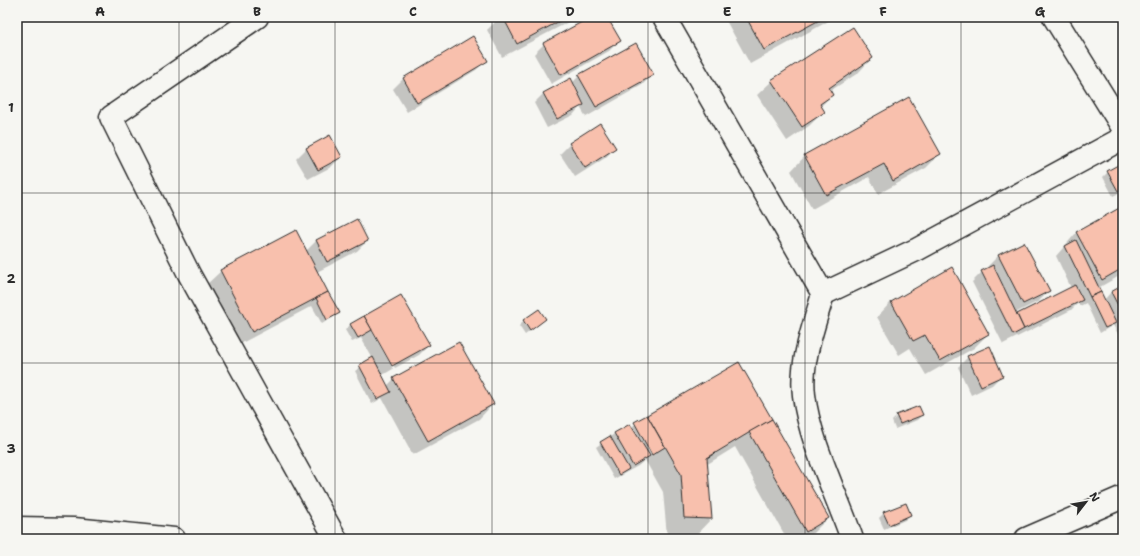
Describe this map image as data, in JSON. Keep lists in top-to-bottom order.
{
  "north": "top right",
  "grid": {
    "columns": [
      "A",
      "B",
      "C",
      "D",
      "E",
      "F",
      "G"
    ],
    "rows": ["1", "2", "3"]
  }
}
